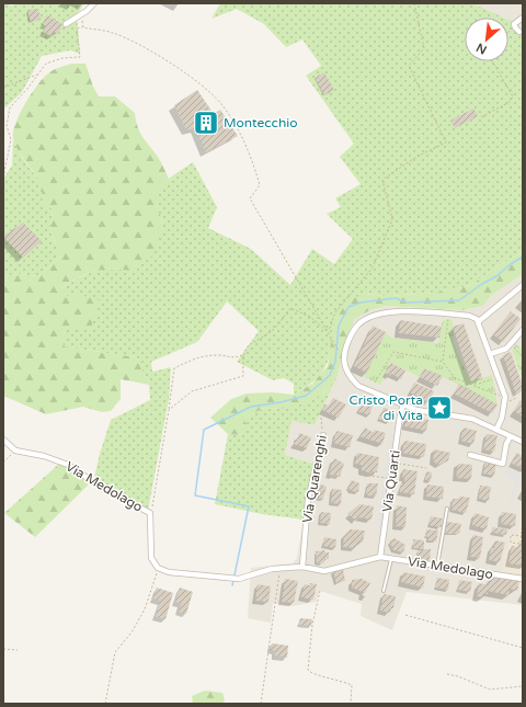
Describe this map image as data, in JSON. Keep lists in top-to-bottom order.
{
  "streets": {
    "street": ["Via Quarenghi", "Via Quarti", "Via Medolago"]
  },
  "crossings": [
    ["Via Quarenghi", "Via Medolago"],
    ["Via Quarti", "Via Medolago"]
  ],
  "places": {
    "building": ["Montecchio"],
    "place": ["Cristo Porta di Vita"]
  },
  "north": "bottom left"
}
